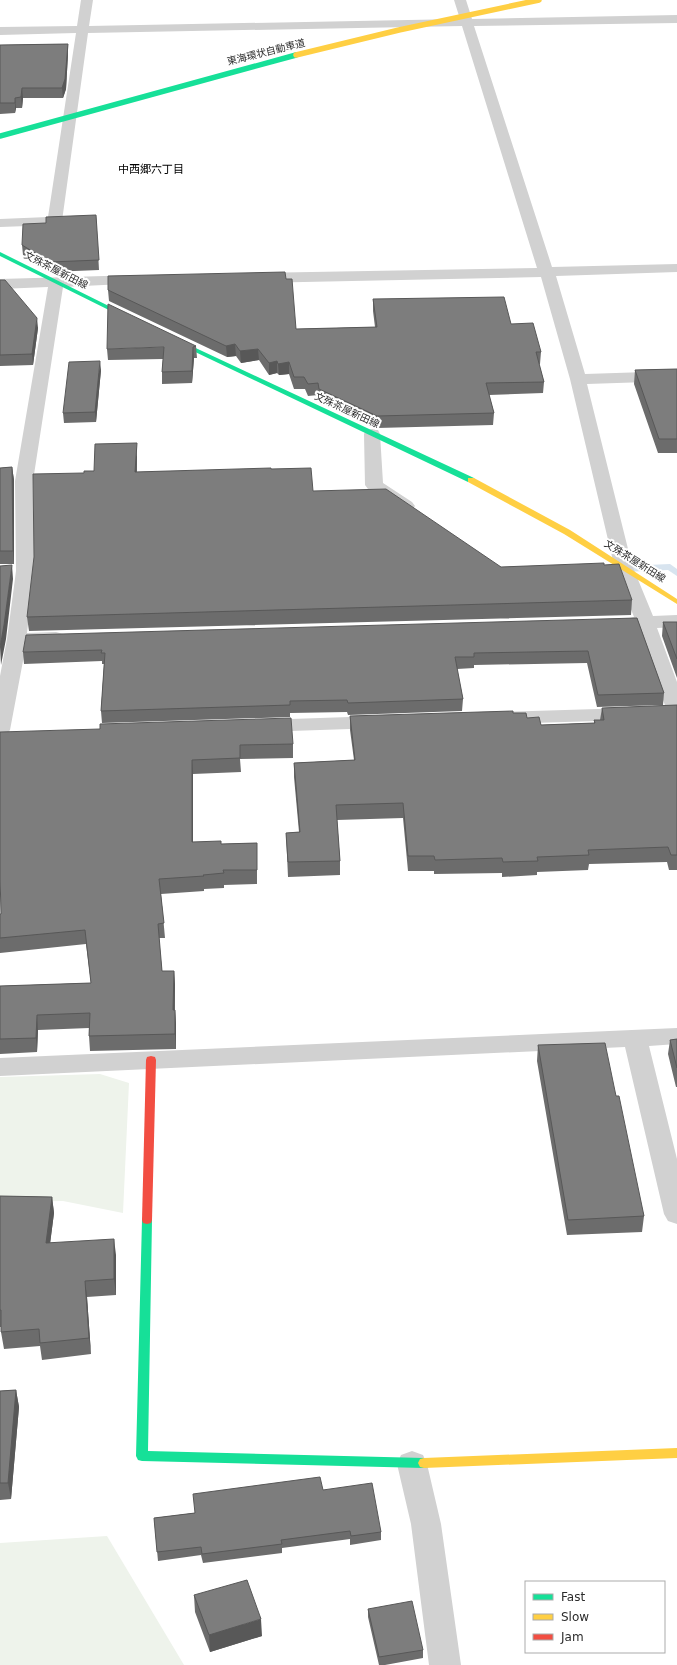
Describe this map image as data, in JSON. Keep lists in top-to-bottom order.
{
  "streets": {
    "main road": ["東海環状自動車道", "文殊茶屋新田線"]
  },
  "districts": ["中西郷六丁目"],
  "legend": ["Fast", "Slow", "Jam"]
}
